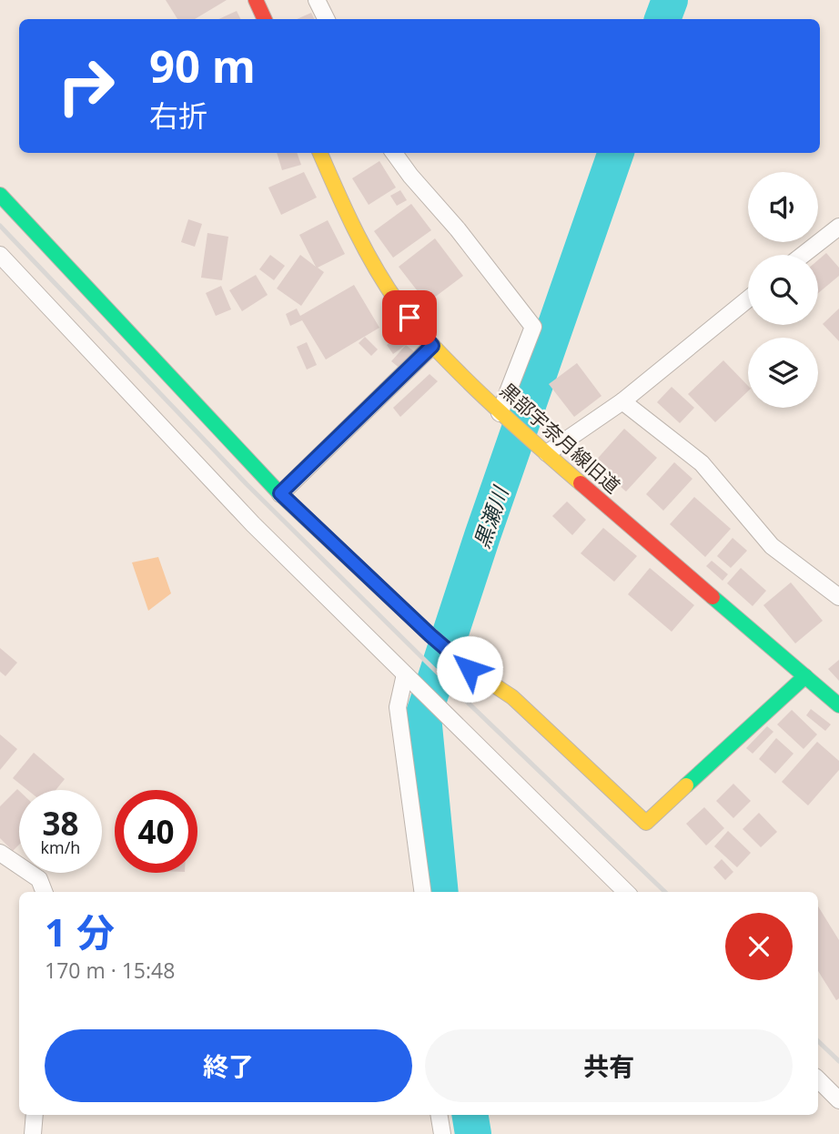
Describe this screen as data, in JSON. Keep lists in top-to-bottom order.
{
  "streets": {
    "street": ["黒部宇奈月線旧道"]
  },
  "water": ["黒瀬川"],
  "page": {
    "turn": ["90 m", "右折"],
    "speed": "38 km/h",
    "limit": "40",
    "heading": ["1 分", "170 m · 15:48"],
    "buttons": ["終了", "共有"]
  }
}
